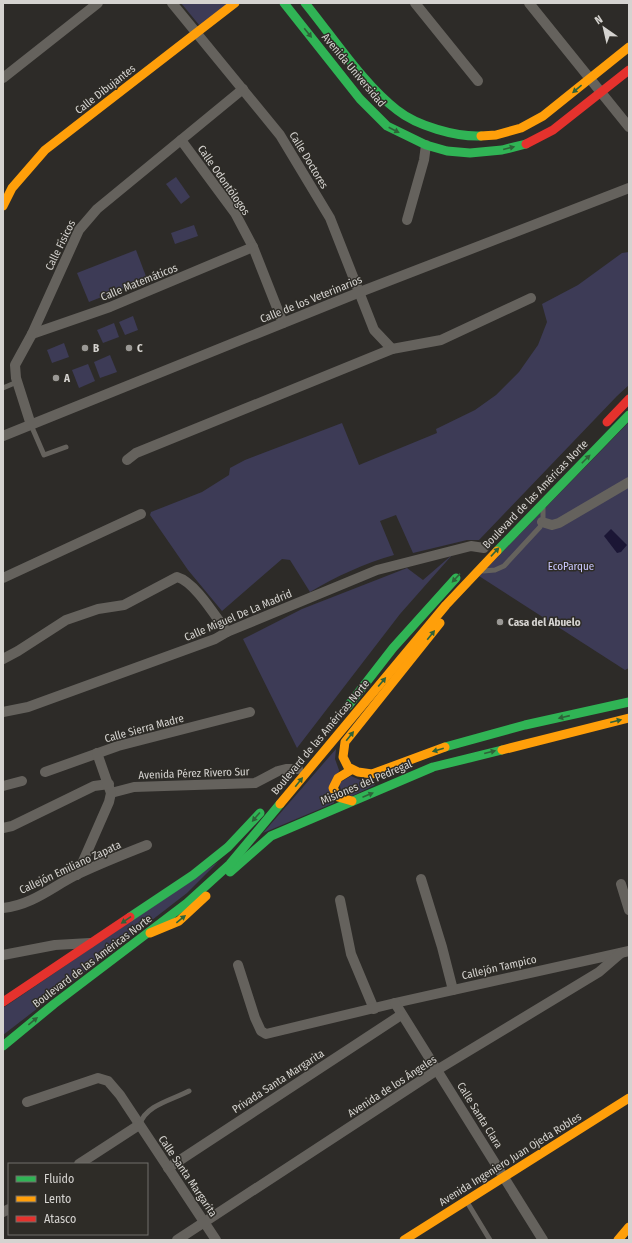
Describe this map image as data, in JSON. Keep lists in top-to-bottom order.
{
  "streets": {
    "street": [
      "Avenida Universidad",
      "Calle Dibujantes",
      "Calle Doctores",
      "Calle Odontólogos",
      "Calle Físicos",
      "Calle Matemáticos",
      "Calle de los Veterinarios",
      "Boulevard de las Américas Norte",
      "Calle Miguel De La Madrid",
      "Calle Sierra Madre",
      "Avenida Pérez Rivero Sur",
      "Misiones del Pedregal",
      "Callejón Emiliano Zapata",
      "Callejón Tampico",
      "Privada Santa Margarita",
      "Avenida de los Ángeles",
      "Calle Santa Clara",
      "Avenida Ingeniero Juan Ojeda Robles",
      "Calle Santa Margarita"
    ]
  },
  "crossings": [
    ["Calle Dibujantes", "Calle Doctores"],
    ["Calle Doctores", "Calle Físicos"],
    ["Calle Doctores", "Calle de los Veterinarios"],
    ["Calle Odontólogos", "Calle Físicos"],
    ["Calle Odontólogos", "Calle Matemáticos"],
    ["Calle Odontólogos", "Calle de los Veterinarios"],
    ["Calle Físicos", "Calle Matemáticos"],
    ["Calle Físicos", "Calle de los Veterinarios"],
    ["Boulevard de las Américas Norte", "Avenida Pérez Rivero Sur"],
    ["Boulevard de las Américas Norte", "Misiones del Pedregal"],
    ["Callejón Tampico", "Avenida de los Ángeles"],
    ["Callejón Tampico", "Calle Santa Clara"],
    ["Privada Santa Margarita", "Calle Santa Clara"],
    ["Privada Santa Margarita", "Calle Santa Margarita"],
    ["Avenida de los Ángeles", "Calle Santa Clara"],
    ["Avenida de los Ángeles", "Calle Santa Margarita"],
    ["Calle Santa Clara", "Avenida Ingeniero Juan Ojeda Robles"]
  ],
  "parks": ["EcoParque"],
  "places": [
    "B",
    "C",
    "A",
    "Casa del Abuelo"
  ],
  "legend": ["Fluido", "Lento", "Atasco"],
  "north": "top left"
}
